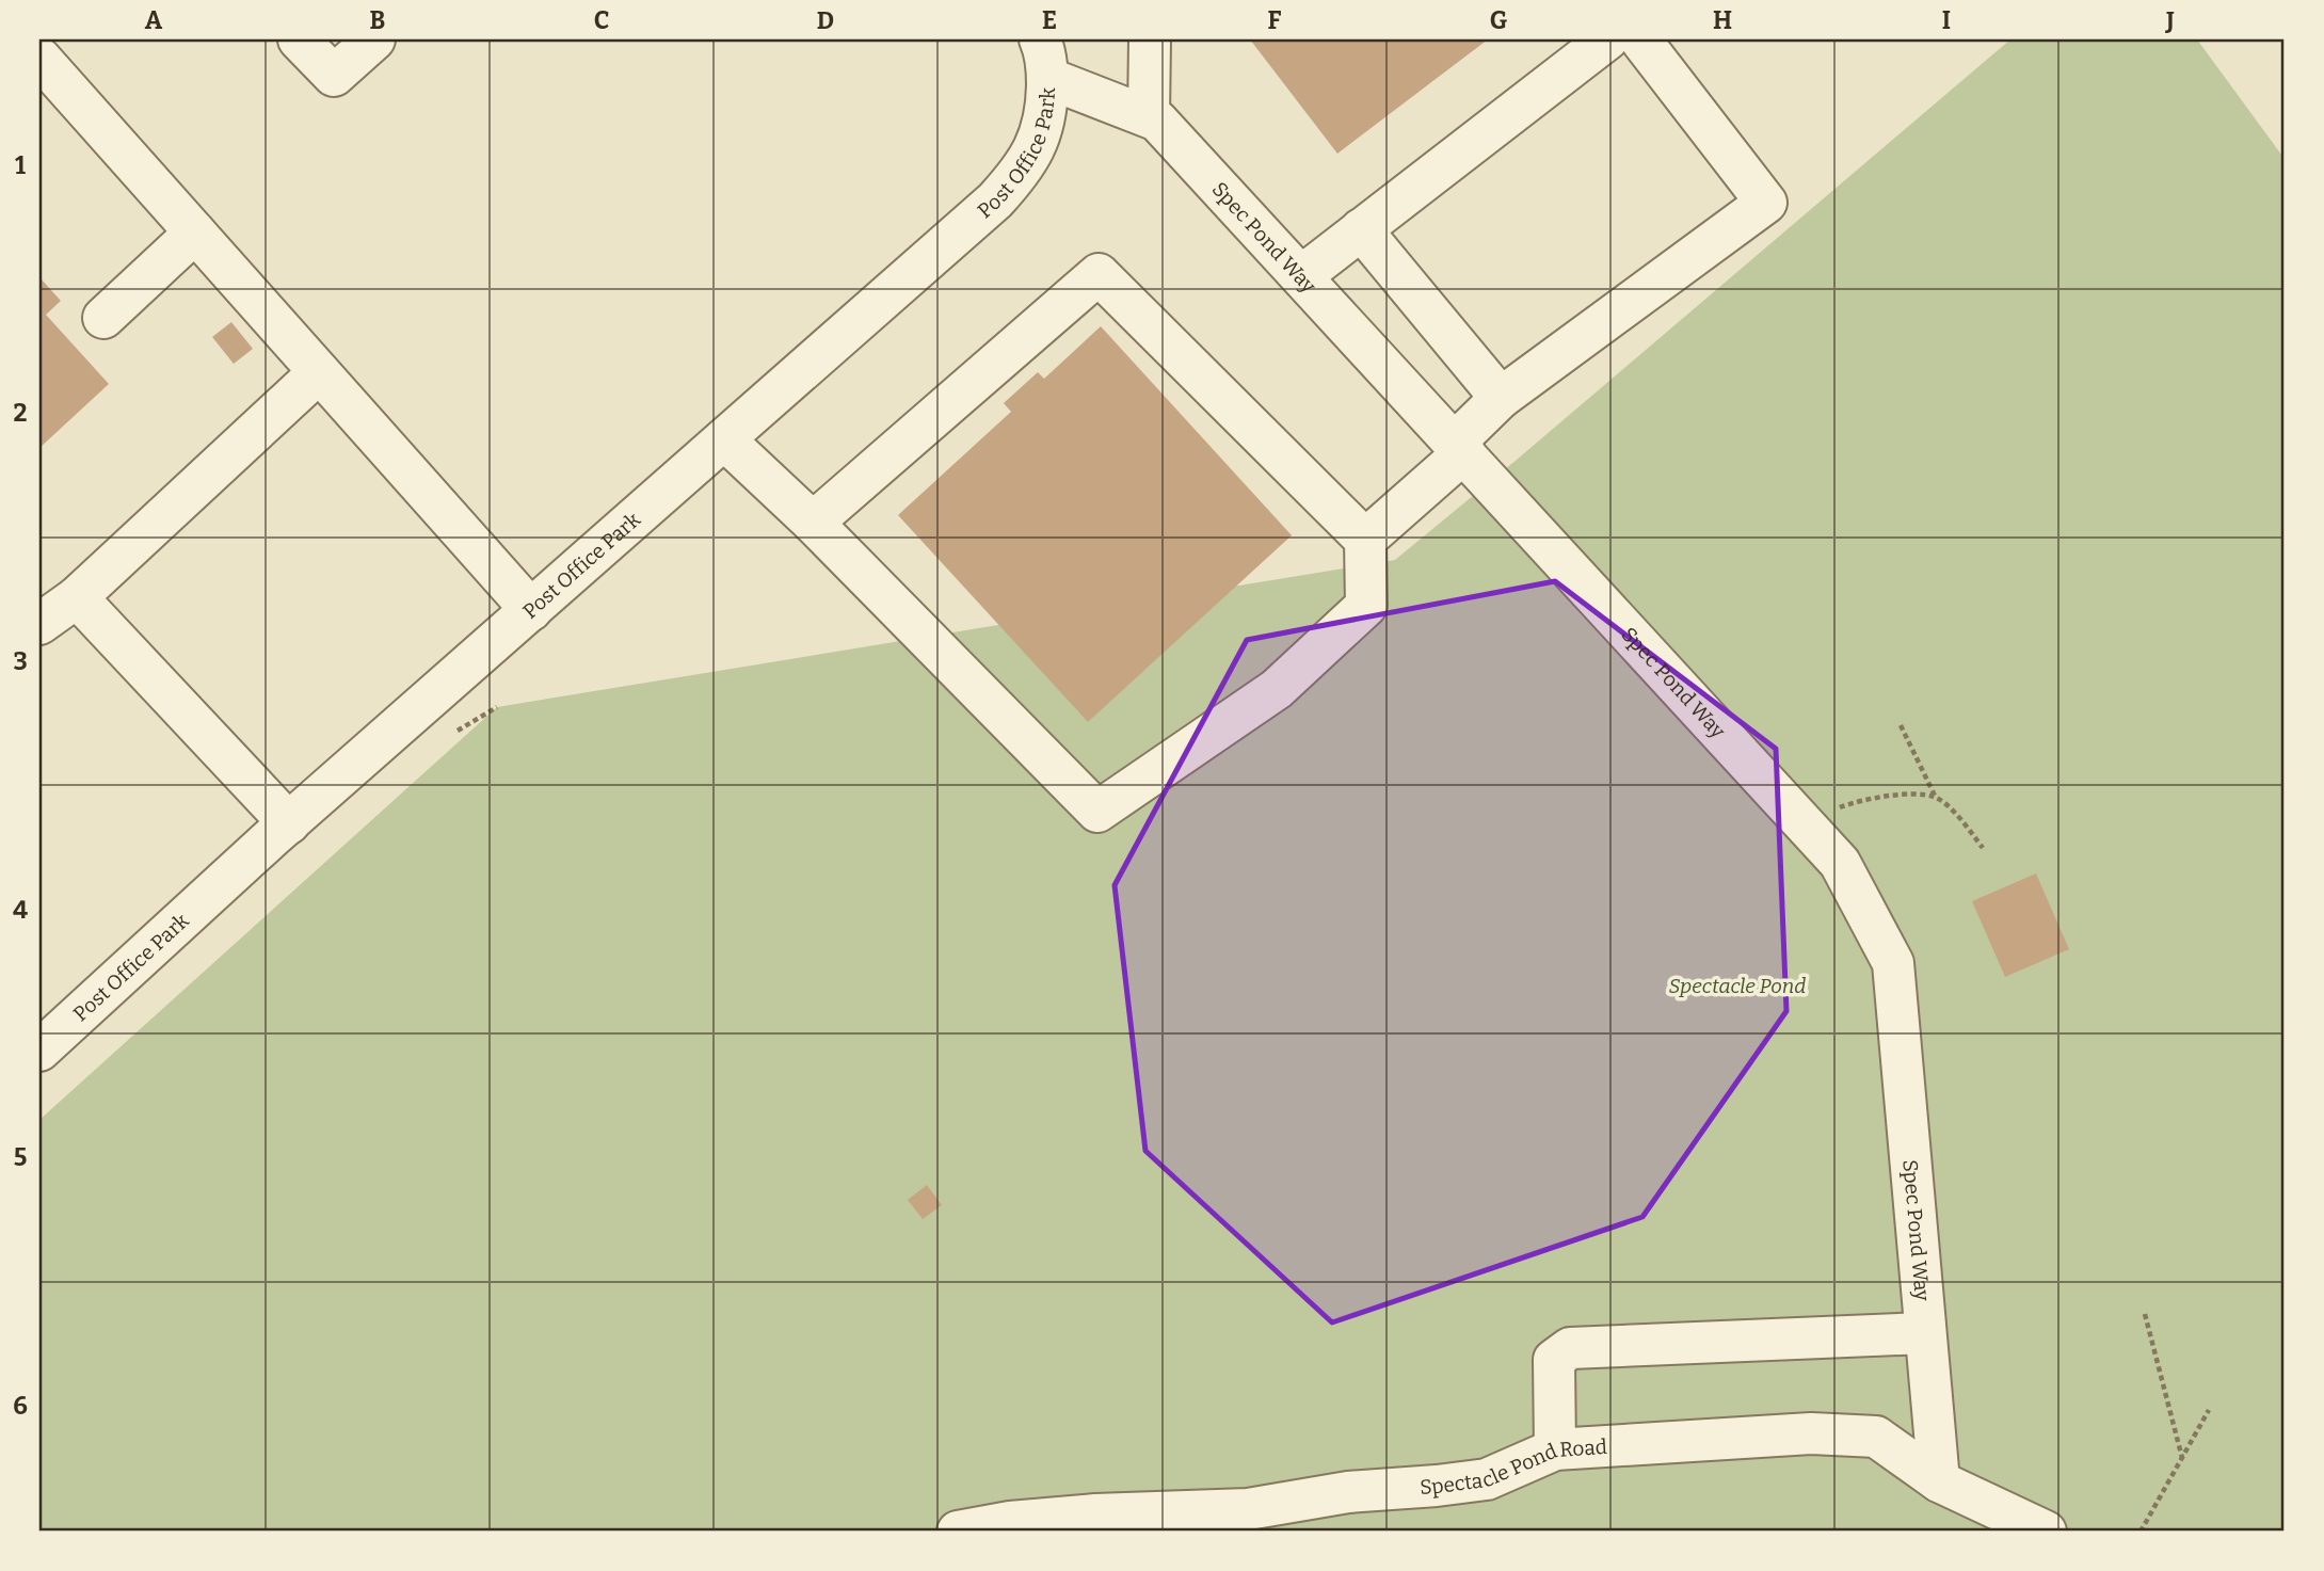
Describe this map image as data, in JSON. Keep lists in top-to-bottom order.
{
  "streets": {
    "street": ["Post Office Park", "Spec Pond Way", "Spectacle Pond Road"]
  },
  "crossings": [
    ["Post Office Park", "Spec Pond Way"],
    ["Spec Pond Way", "Spectacle Pond Road"]
  ],
  "parks": ["Spectacle Pond"],
  "grid": {
    "columns": [
      "A",
      "B",
      "C",
      "D",
      "E",
      "F",
      "G",
      "H",
      "I",
      "J"
    ],
    "rows": [
      "1",
      "2",
      "3",
      "4",
      "5",
      "6"
    ]
  }
}
